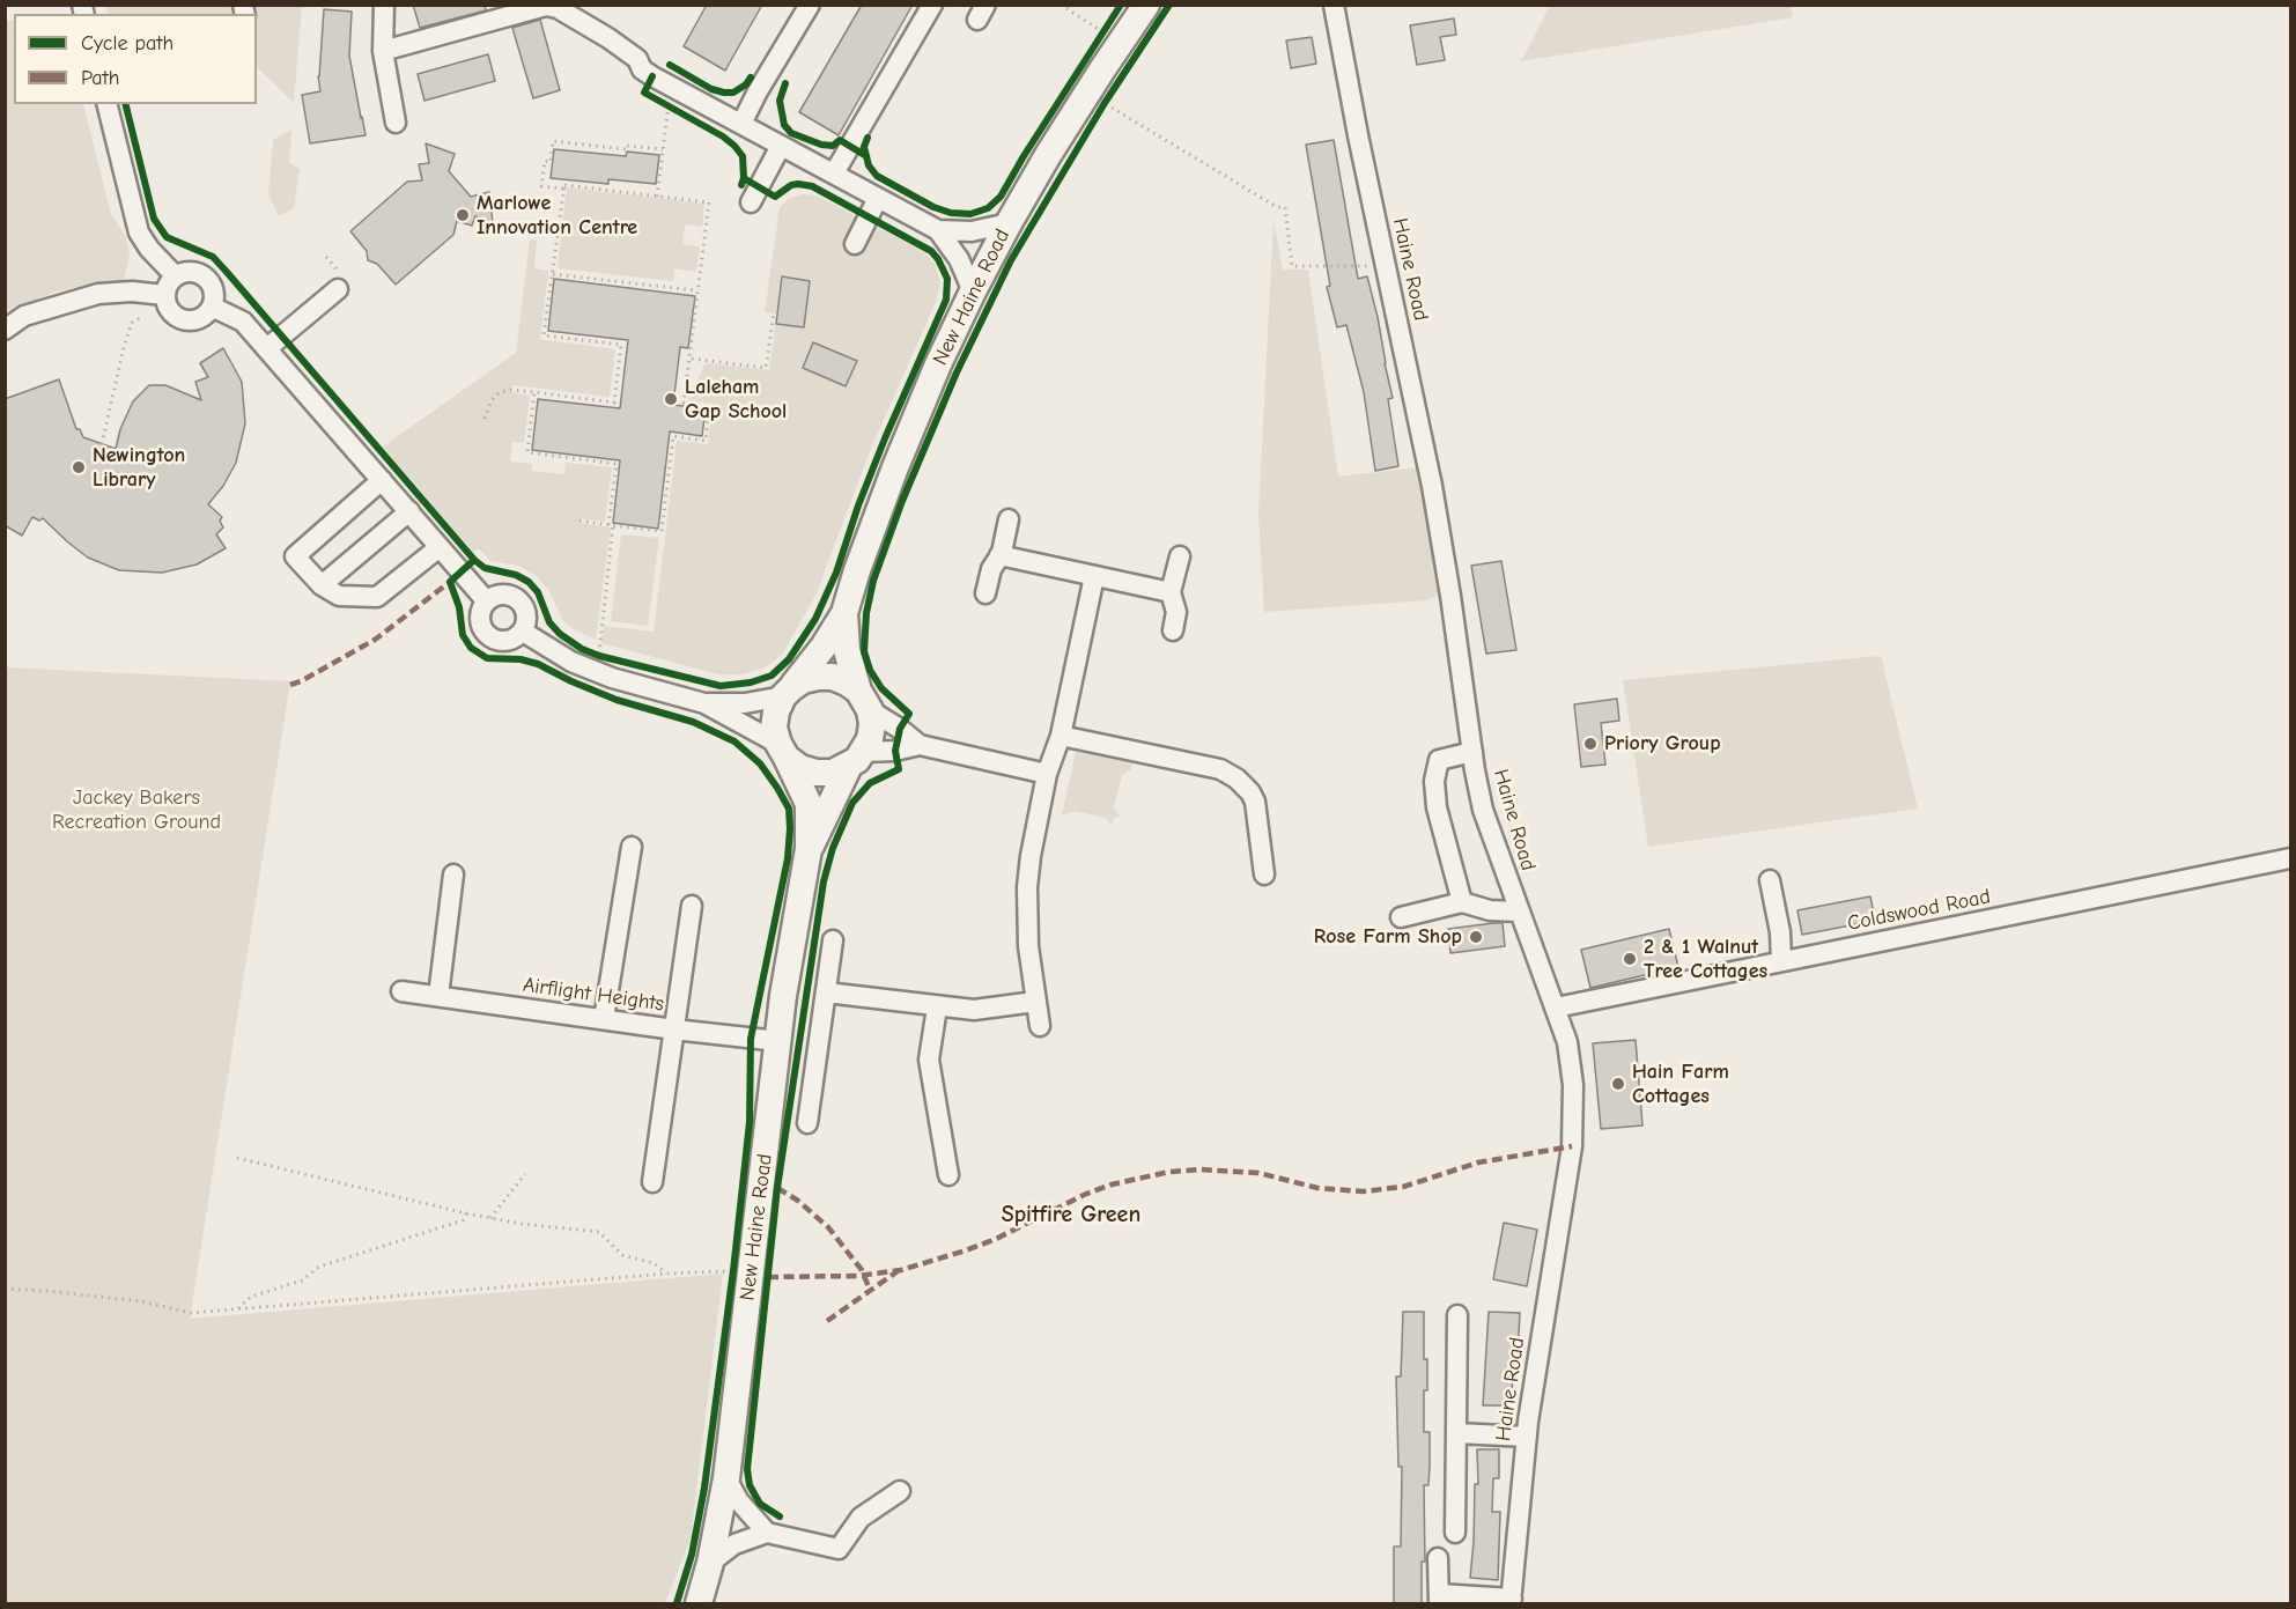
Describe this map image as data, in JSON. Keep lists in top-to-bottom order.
{
  "streets": {
    "main road": ["New Haine Road"],
    "street": ["Haine Road", "Coldswood Road", "Airflight Heights"]
  },
  "crossings": [
    ["Haine Road", "Coldswood Road"],
    ["New Haine Road", "Airflight Heights"]
  ],
  "districts": ["Spitfire Green"],
  "parks": ["Jackey Bakers Recreation Ground"],
  "places": [
    "Marlowe Innovation Centre",
    "Laleham Gap School",
    "Newington Library",
    "Priory Group",
    "Rose Farm Shop",
    "2 & 1 Walnut Tree Cottages",
    "Hain Farm Cottages"
  ],
  "legend": ["Cycle path", "Path"]
}
